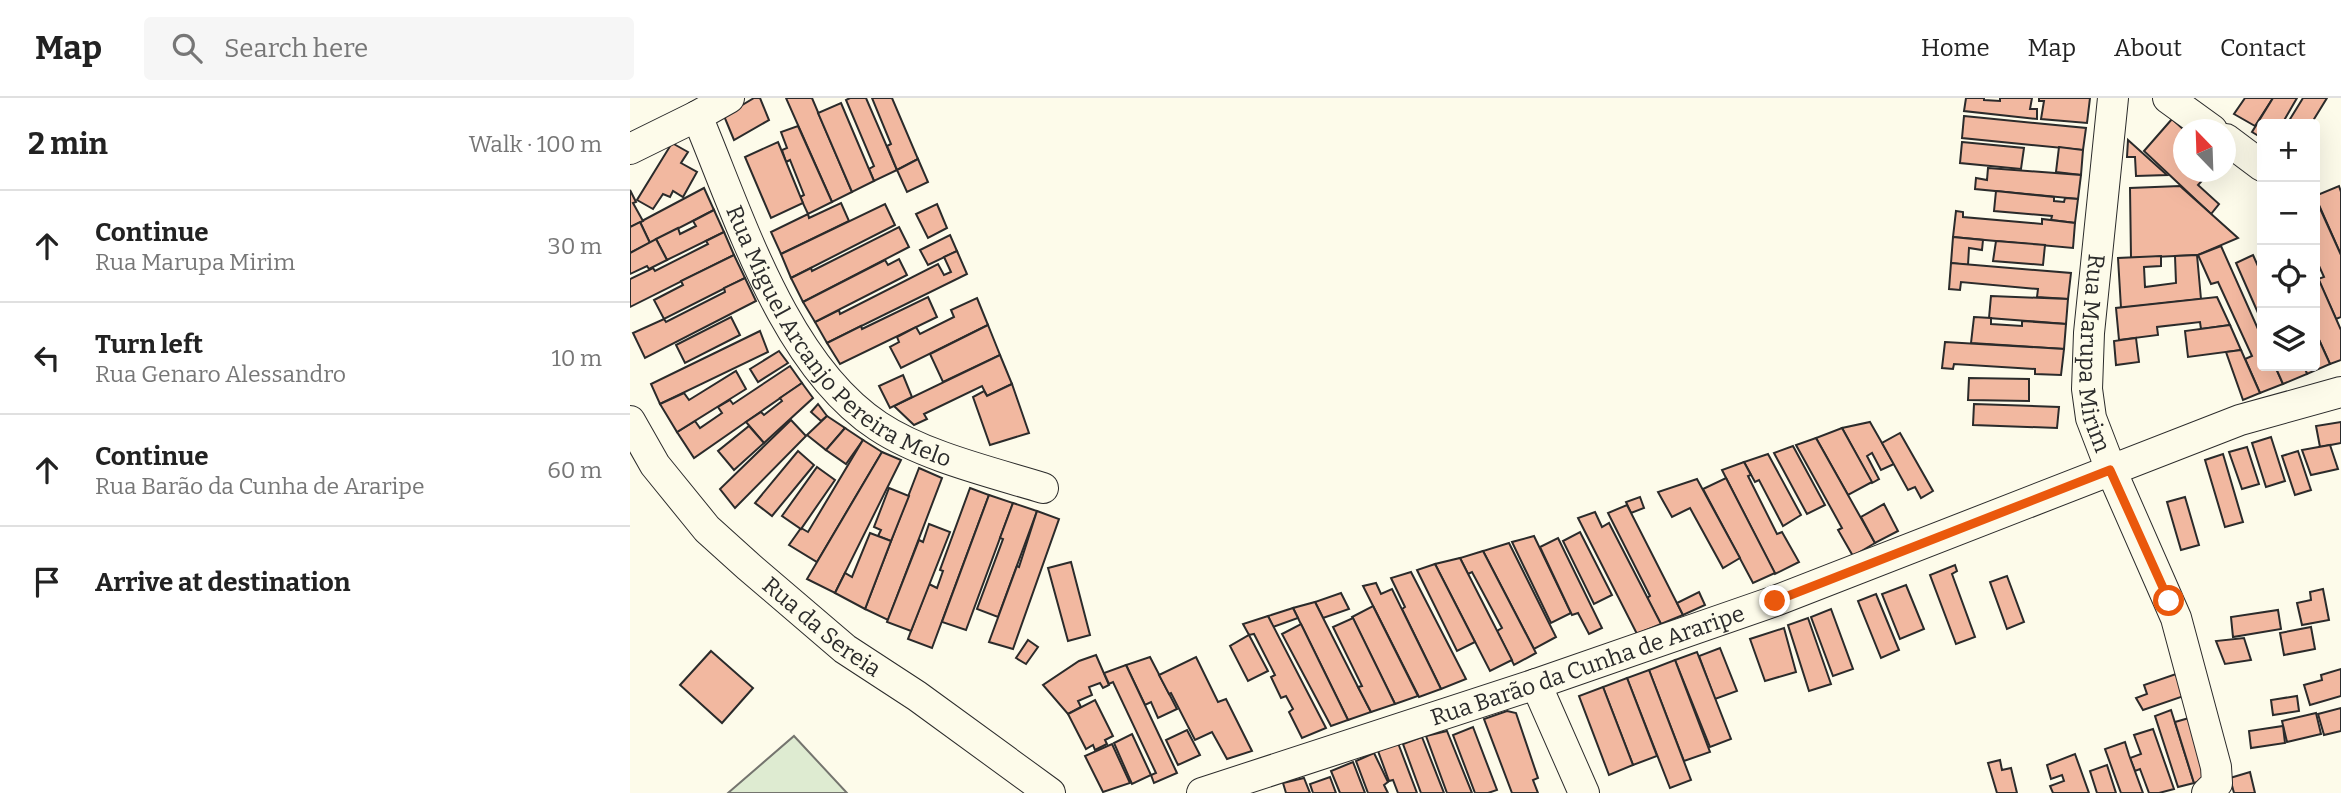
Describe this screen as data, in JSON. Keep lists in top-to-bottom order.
{
  "streets": {
    "street": [
      "Rua Miguel Arcanjo Pereira Melo",
      "Rua Marupa Mirim",
      "Rua da Sereia",
      "Rua Barão da Cunha de Araripe"
    ]
  },
  "crossings": [
    ["Rua Marupa Mirim", "Rua Barão da Cunha de Araripe"]
  ],
  "north": "top left",
  "page": {
    "header": "Map",
    "search": "Search here",
    "nav": [
      "Home",
      "Map",
      "About",
      "Contact"
    ],
    "heading": ["2 min", "Walk · 100 m"],
    "map_buttons": ["+", "−"],
    "list": [
      ["Continue", "Rua Marupa Mirim", "30 m"],
      ["Turn left", "Rua Genaro Alessandro", "10 m"],
      ["Continue", "Rua Barão da Cunha de Araripe", "60 m"],
      "Arrive at destination"
    ]
  }
}
